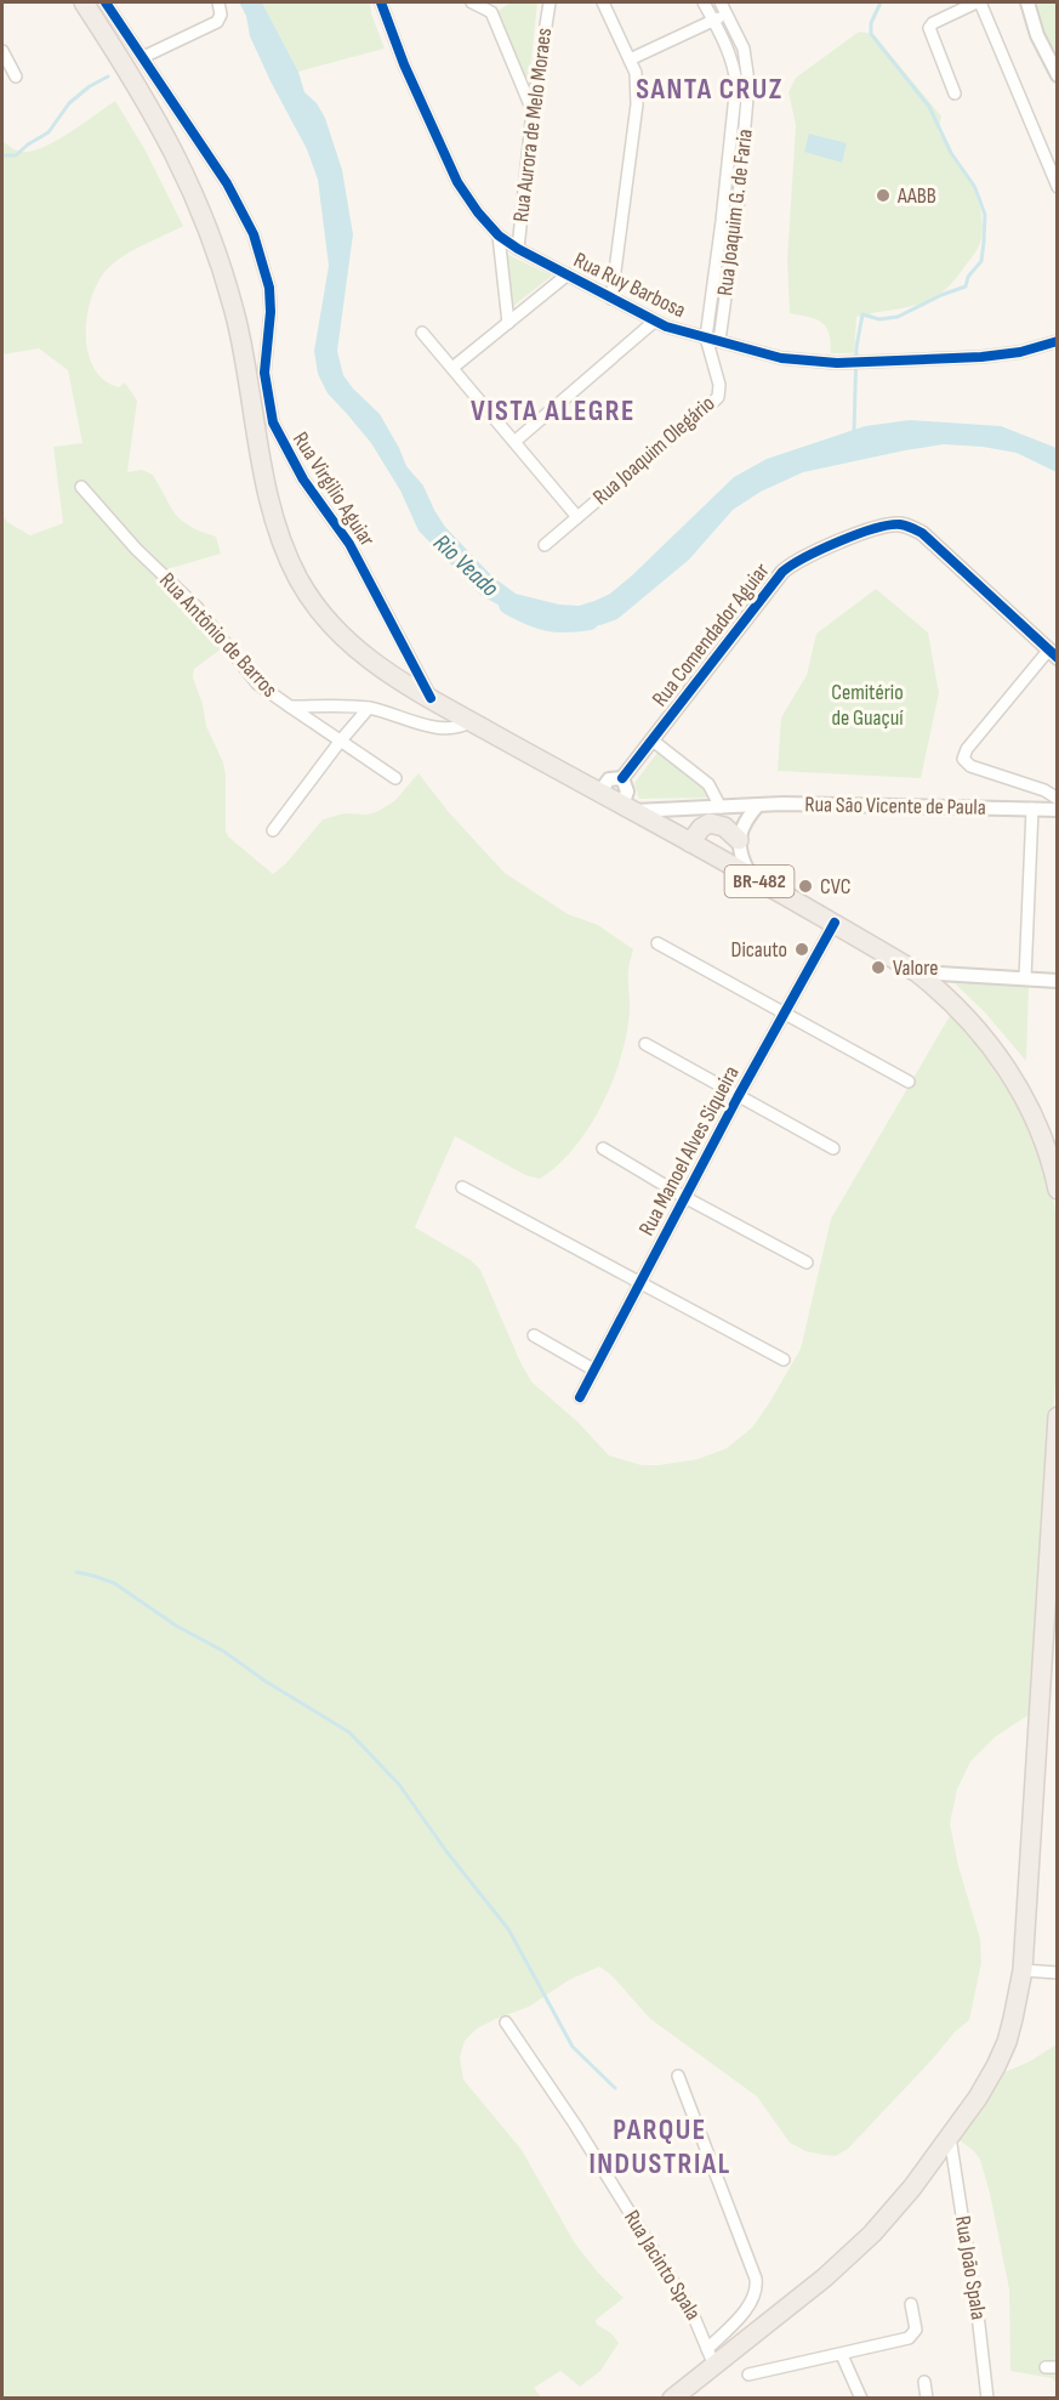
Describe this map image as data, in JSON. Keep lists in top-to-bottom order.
{
  "streets": {
    "highway": ["BR-482"],
    "street": [
      "Rua Aurora de Melo Moraes",
      "Rua Joaquim G. de Faria",
      "Rua Ruy Barbosa",
      "Rua Joaquim Olegário",
      "Rua Virgilio Aguiar",
      "Rua Antônio de Barros",
      "Rua Comendador Aguiar",
      "Rua São Vicente de Paula",
      "Rua Manoel Alves Siqueira",
      "Rua Jacinto Spala",
      "Rua João Spala"
    ]
  },
  "crossings": [
    ["Rua Aurora de Melo Moraes", "Rua Ruy Barbosa"],
    ["Rua Joaquim G. de Faria", "Rua Ruy Barbosa"],
    ["Rua Joaquim G. de Faria", "Rua Joaquim Olegário"],
    ["Rua Ruy Barbosa", "Rua Joaquim Olegário"],
    ["Rua Virgilio Aguiar", "BR-482"],
    ["Rua Antônio de Barros", "BR-482"],
    ["Rua Comendador Aguiar", "BR-482"],
    ["Rua São Vicente de Paula", "BR-482"],
    ["BR-482", "Rua Manoel Alves Siqueira"]
  ],
  "districts": ["SANTA CRUZ", "VISTA ALEGRE", "PARQUE INDUSTRIAL"],
  "water": ["Rio Veado"],
  "parks": ["Cemitério de Guaçuí"],
  "places": [
    "AABB",
    "CVC",
    "Dicauto",
    "Valore"
  ]
}
